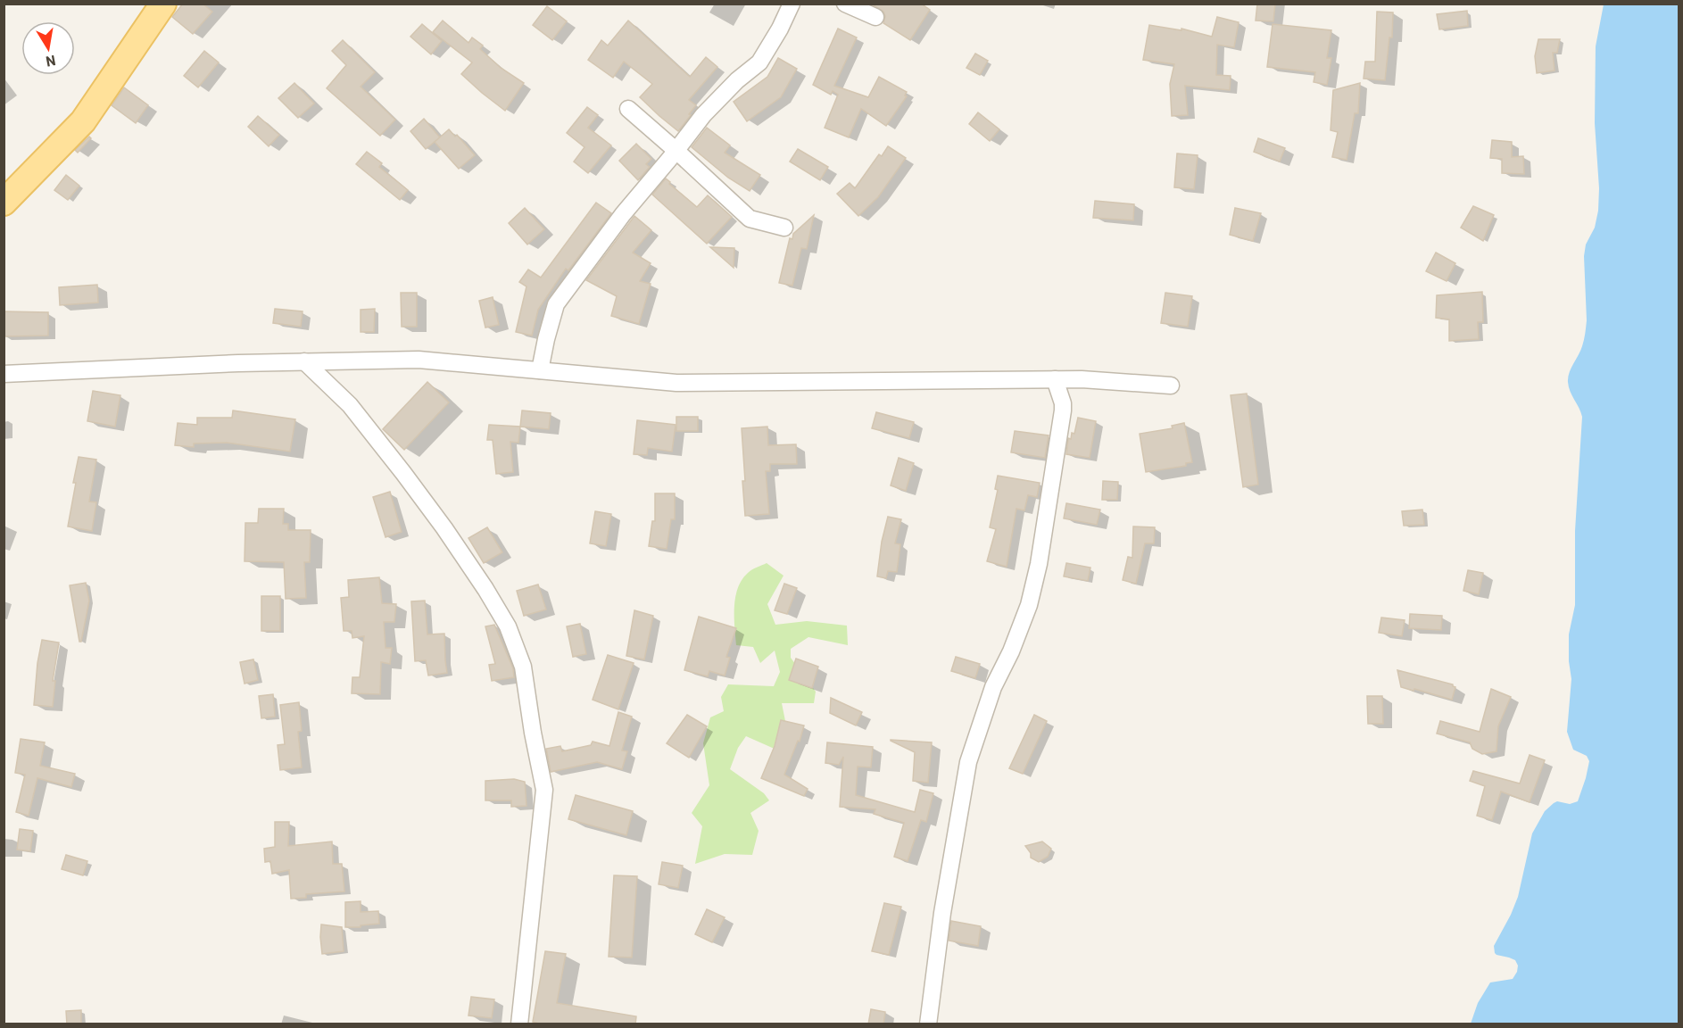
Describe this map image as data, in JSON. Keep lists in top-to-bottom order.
{
  "north": "bottom"
}
